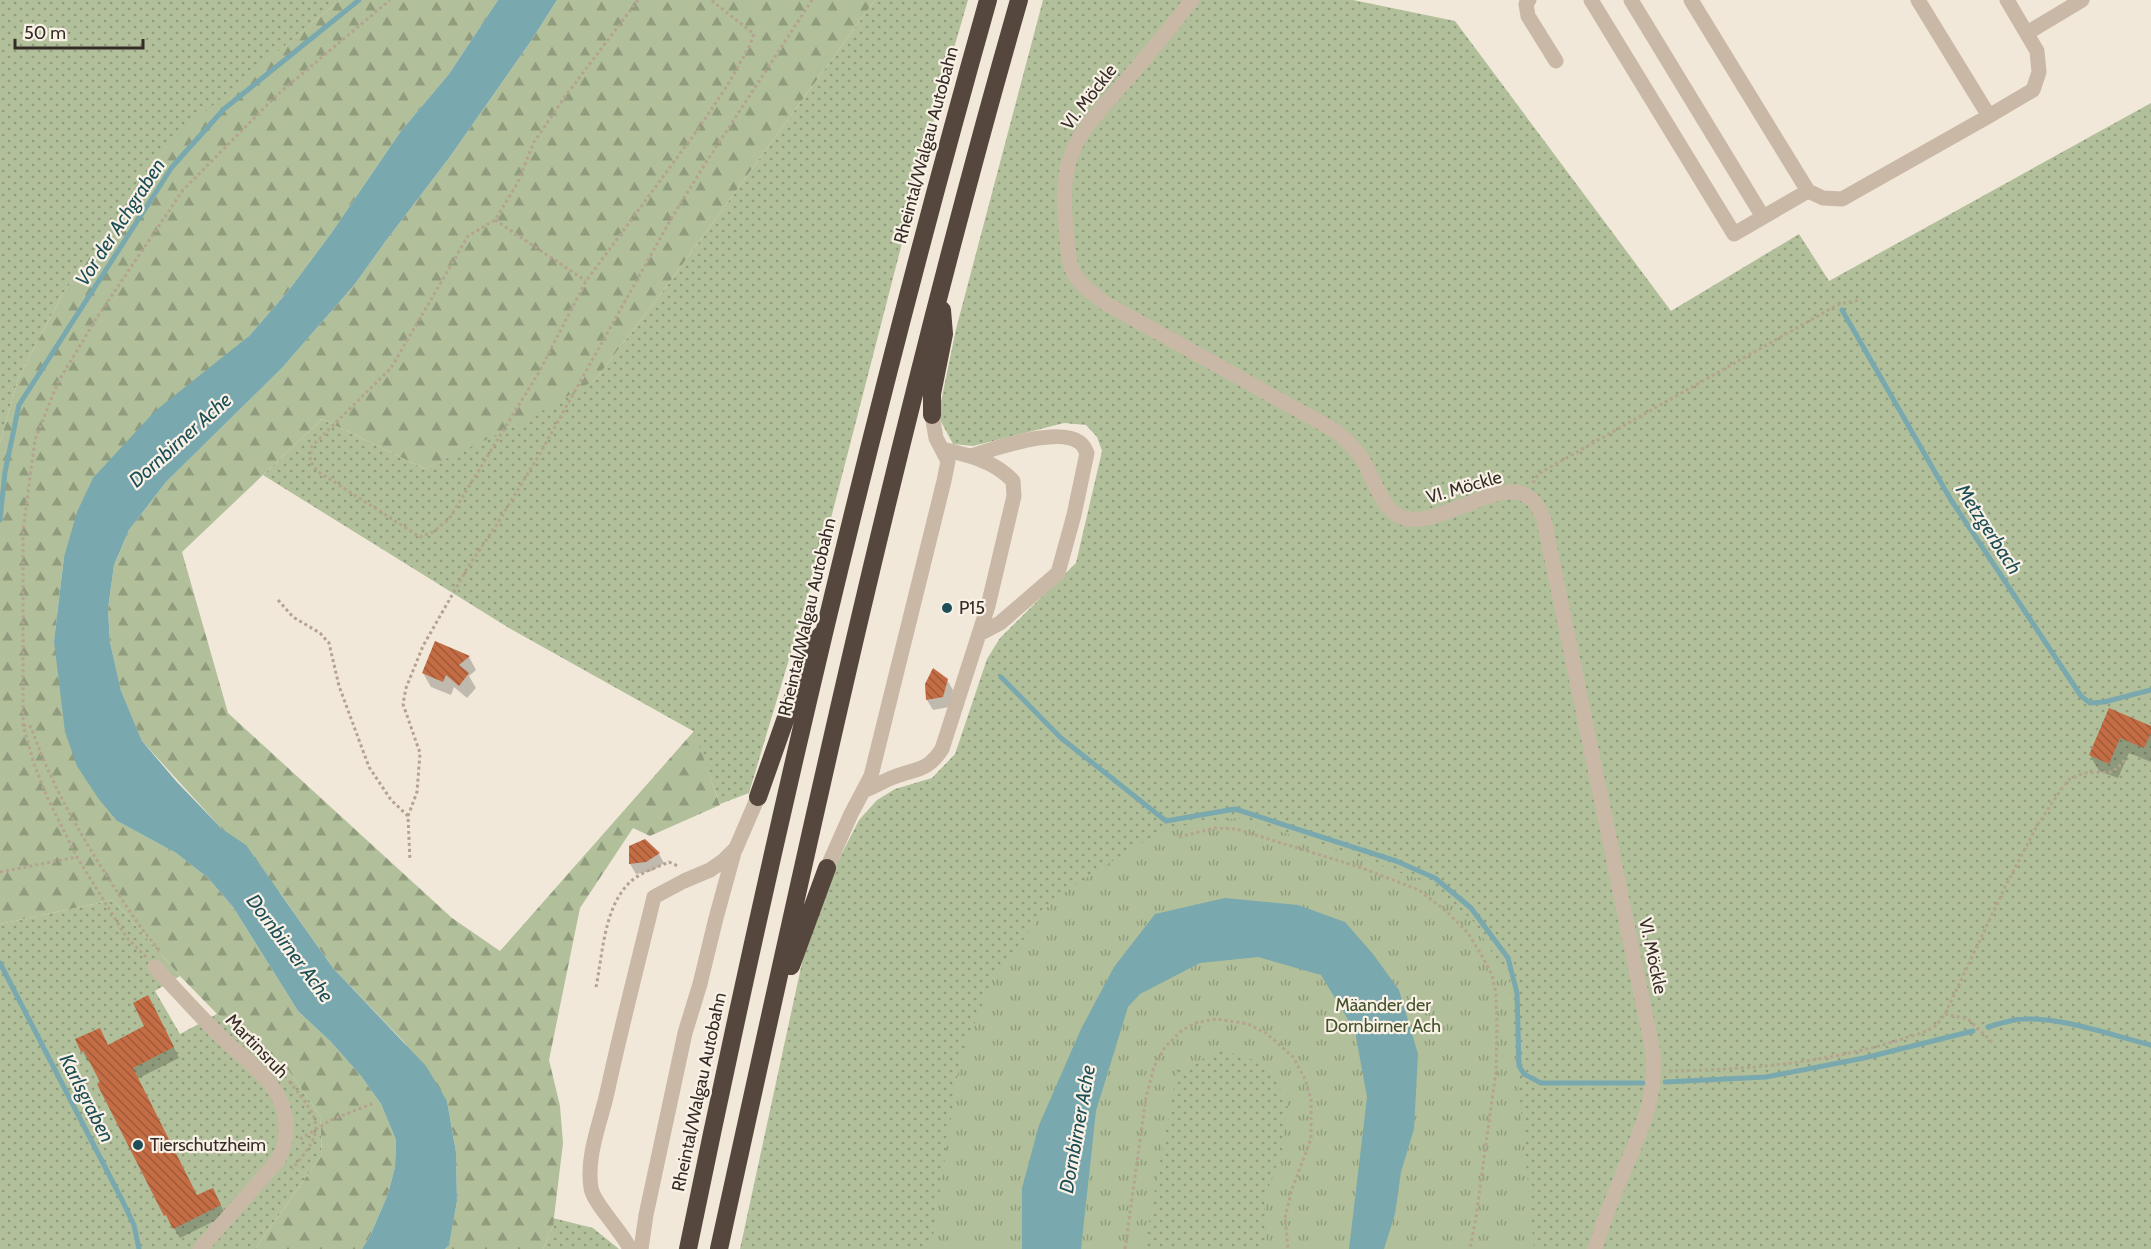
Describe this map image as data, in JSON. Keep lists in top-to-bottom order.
{
  "streets": {
    "highway": ["Rheintal/Walgau Autobahn"],
    "street": ["VI. Möckle", "Martinsruh"]
  },
  "water": [
    "Vor der Achgraben",
    "Dornbirner Ache",
    "Metzgerbach",
    "Karlsgraben"
  ],
  "parks": ["Mäander der Dornbirner Ach"],
  "places": ["P15", "Tierschutzheim"],
  "scale_bar": "50 m"
}
